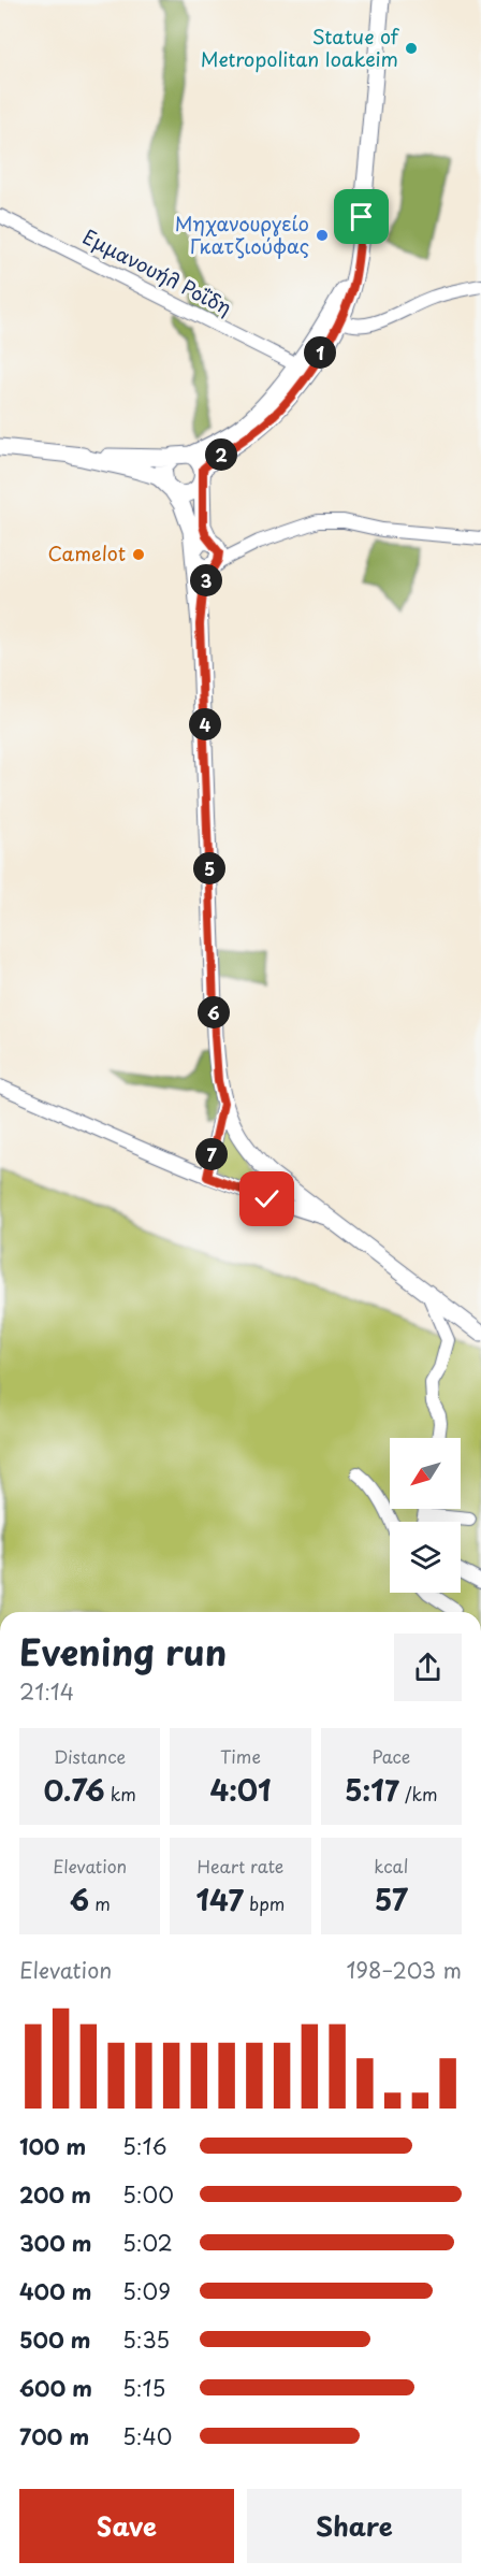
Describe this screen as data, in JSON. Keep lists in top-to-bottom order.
{
  "streets": {
    "street": ["Εμμανουήλ Ροΐδη"]
  },
  "places": ["Statue of Metropolitan Ioakeim", "Μηχανουργείο Γκατζιούφας", "Camelot"],
  "north": "bottom left",
  "page": {
    "pins": [
      "1",
      "2",
      "3",
      "4",
      "5",
      "6",
      "7"
    ],
    "heading": ["Evening run", "21:14"],
    "stats": [
      ["Distance", "0.76 km"],
      ["Time", "4:01"],
      ["Pace", "5:17 /km"],
      ["Elevation", "6 m"],
      ["Heart rate", "147 bpm"],
      ["kcal", "57"]
    ],
    "chart": ["Elevation", "198–203 m"],
    "list": [
      {
        "name": "100 m",
        "note": "5:16"
      },
      {
        "name": "200 m",
        "note": "5:00"
      },
      {
        "name": "300 m",
        "note": "5:02"
      },
      {
        "name": "400 m",
        "note": "5:09"
      },
      {
        "name": "500 m",
        "note": "5:35"
      },
      {
        "name": "600 m",
        "note": "5:15"
      },
      {
        "name": "700 m",
        "note": "5:40"
      }
    ],
    "buttons": ["Save", "Share"]
  }
}
